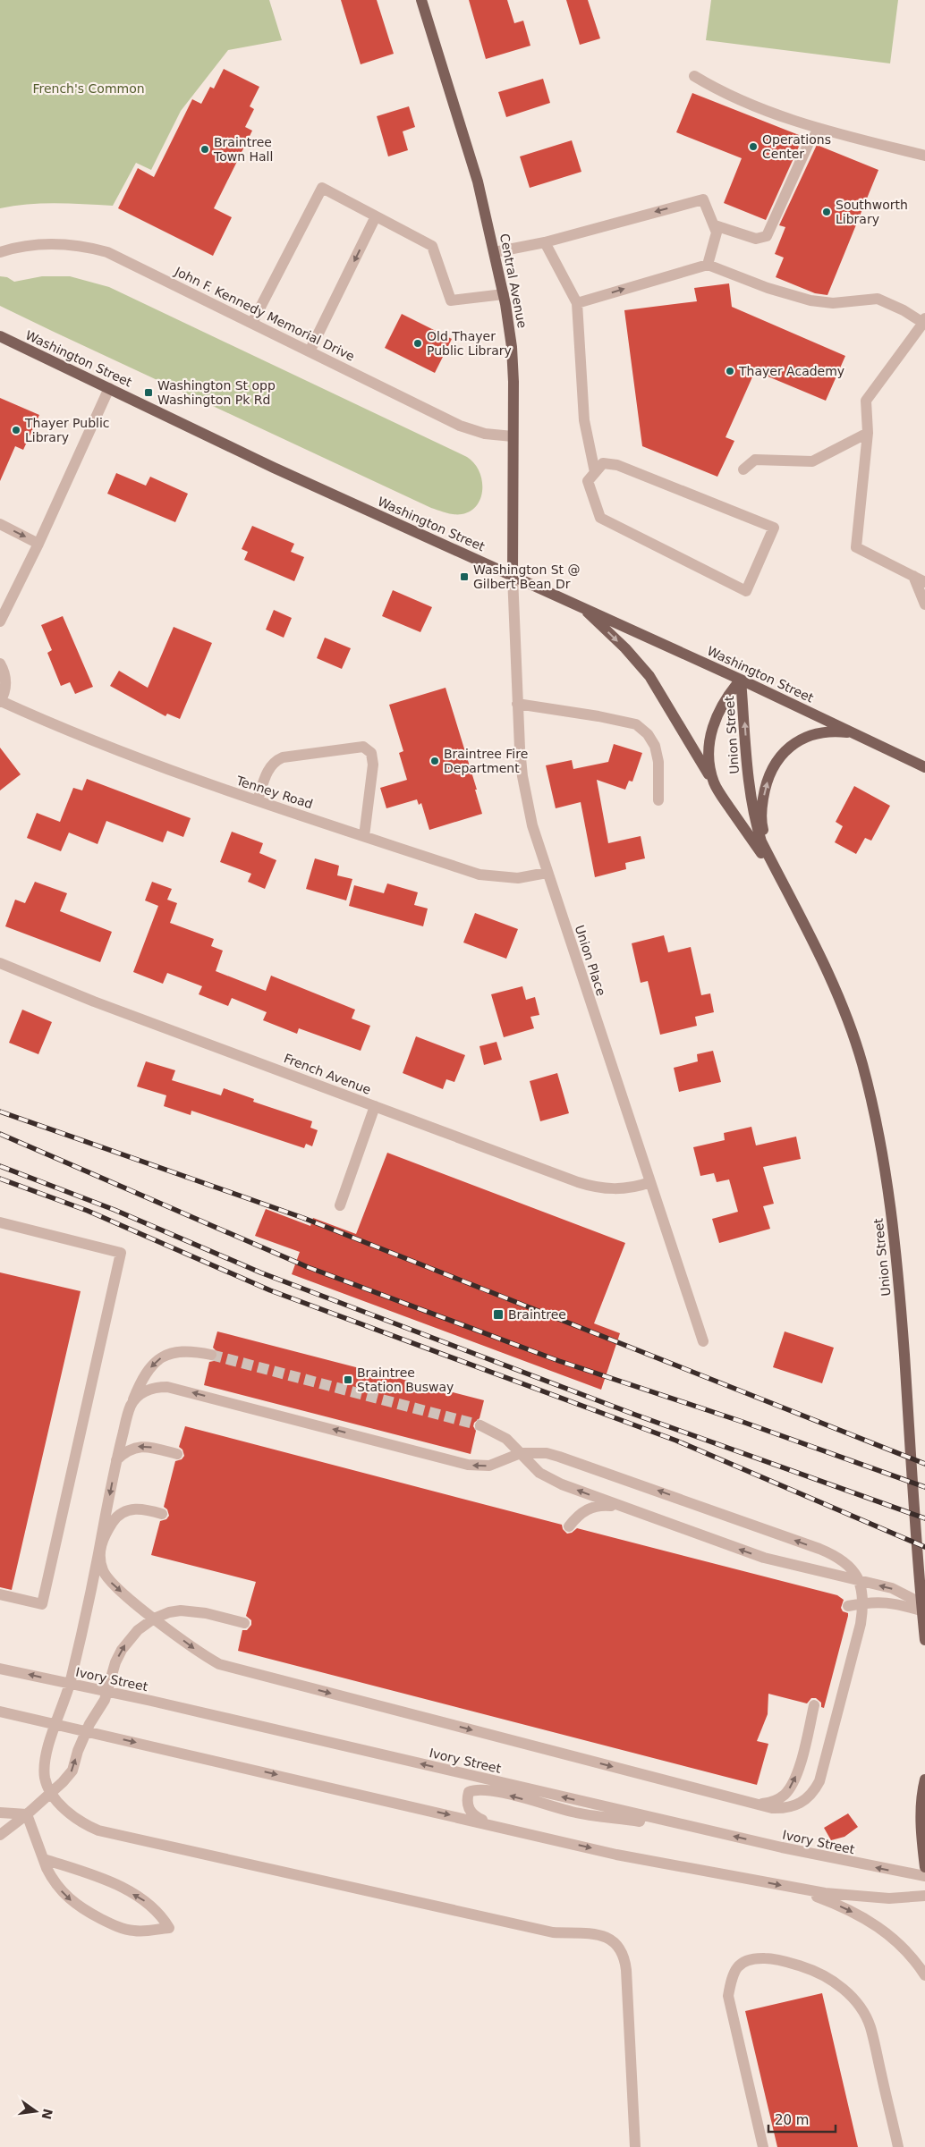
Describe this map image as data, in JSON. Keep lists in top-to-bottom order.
{
  "streets": {
    "main road": ["Central Avenue", "Washington Street", "Union Street"],
    "street": [
      "John F. Kennedy Memorial Drive",
      "Tenney Road",
      "Union Place",
      "French Avenue",
      "Ivory Street"
    ]
  },
  "crossings": [
    ["Central Avenue", "John F. Kennedy Memorial Drive"],
    ["Central Avenue", "Washington Street"],
    ["Central Avenue", "Union Place"],
    ["Washington Street", "Union Street"],
    ["Washington Street", "Union Place"],
    ["Tenney Road", "Union Place"],
    ["Union Place", "French Avenue"]
  ],
  "parks": ["French's Common"],
  "places": {
    "other": [
      "Operations Center",
      "Braintree Town Hall",
      "Southworth Library",
      "Old Thayer Public Library",
      "Thayer Academy",
      "Thayer Public Library",
      "Braintree Fire Department"
    ],
    "transit": [
      "Washington St opp Washington Pk Rd",
      "Washington St @ Gilbert Bean Dr",
      "Braintree",
      "Braintree Station Busway"
    ]
  },
  "scale_bar": "20 m",
  "north": "right"
}
